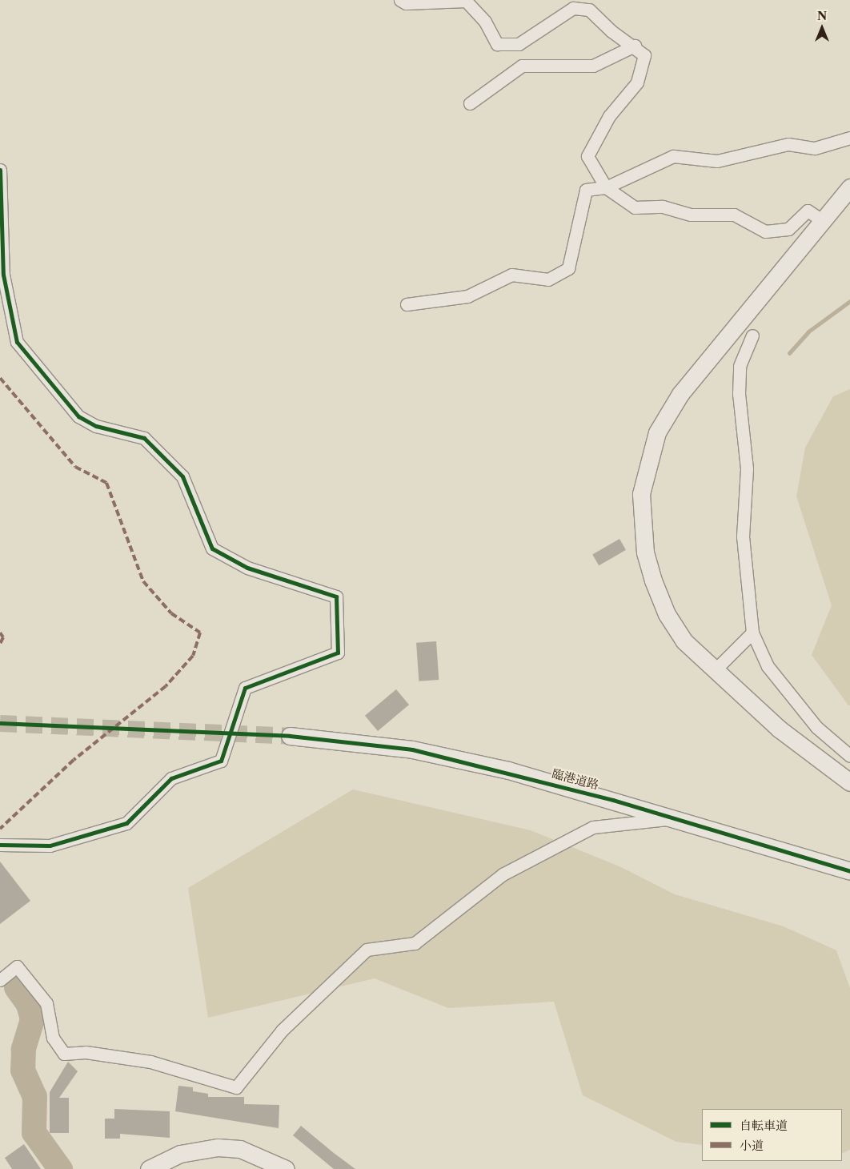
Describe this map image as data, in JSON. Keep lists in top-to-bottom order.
{
  "streets": {
    "street": ["臨港道路"]
  },
  "legend": ["自転車道", "小道"],
  "north": "top"
}
